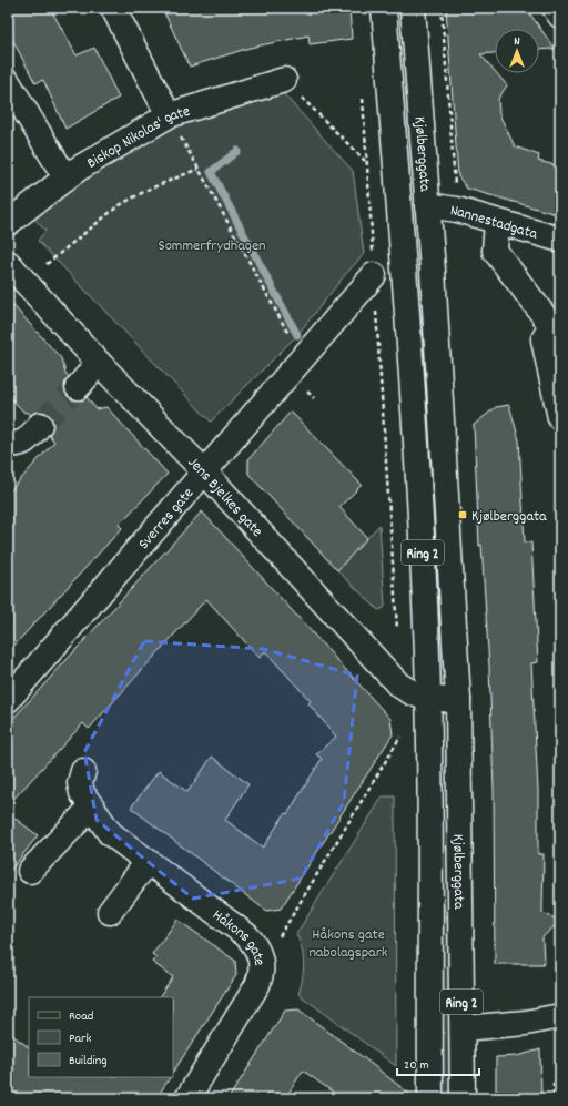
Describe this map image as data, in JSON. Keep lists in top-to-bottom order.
{
  "streets": {
    "main road": [
      "Biskop Nikolas' gate",
      "Kjølberggata",
      "Nannestadgata",
      "Jens Bjelkes gate",
      "Sverres gate",
      "Ring 2",
      "Håkons gate"
    ]
  },
  "crossings": [
    ["Kjølberggata", "Nannestadgata"],
    ["Kjølberggata", "Jens Bjelkes gate"],
    ["Jens Bjelkes gate", "Sverres gate"]
  ],
  "parks": ["Sommerfrydhagen", "Håkons gate nabolagspark"],
  "places": {
    "transit": ["Kjølberggata"]
  },
  "legend": ["Road", "Park", "Building"],
  "scale_bar": "20 m",
  "north": "top"
}
